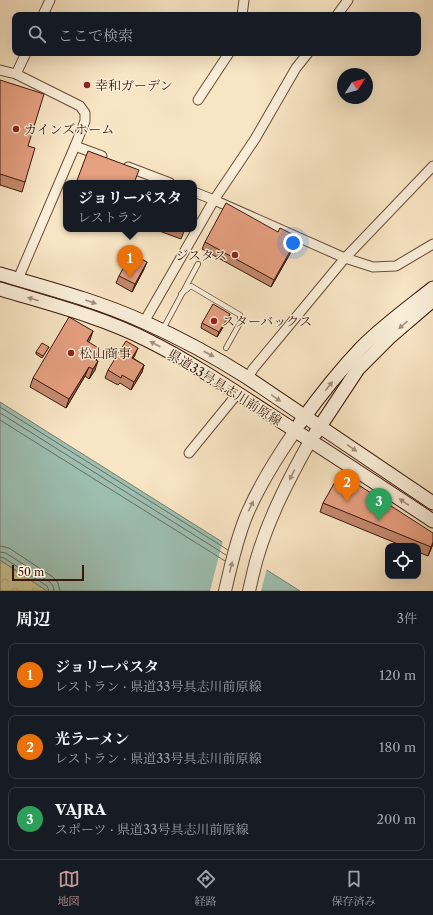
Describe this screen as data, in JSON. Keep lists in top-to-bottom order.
{
  "streets": {
    "main road": ["県道33号具志川前原線"]
  },
  "places": [
    "幸和ガーデン",
    "カインズホーム",
    "ジスタス",
    "スターバックス",
    "松山商事"
  ],
  "scale_bar": "50 m",
  "north": "top right",
  "page": {
    "search": "ここで検索",
    "popup": ["ジョリーパスタ", "レストラン"],
    "pins": ["1", "2", "3"],
    "scale": "50 m",
    "heading": ["周辺", "3件"],
    "list": [
      {
        "mark": "1",
        "name": "ジョリーパスタ",
        "note": "レストラン · 県道33号具志川前原線",
        "value": "120 m"
      },
      {
        "mark": "2",
        "name": "光ラーメン",
        "note": "レストラン · 県道33号具志川前原線",
        "value": "180 m"
      },
      {
        "mark": "3",
        "name": "VAJRA",
        "note": "スポーツ · 県道33号具志川前原線",
        "value": "200 m"
      }
    ],
    "nav": ["地図", "経路", "保存済み"]
  }
}
